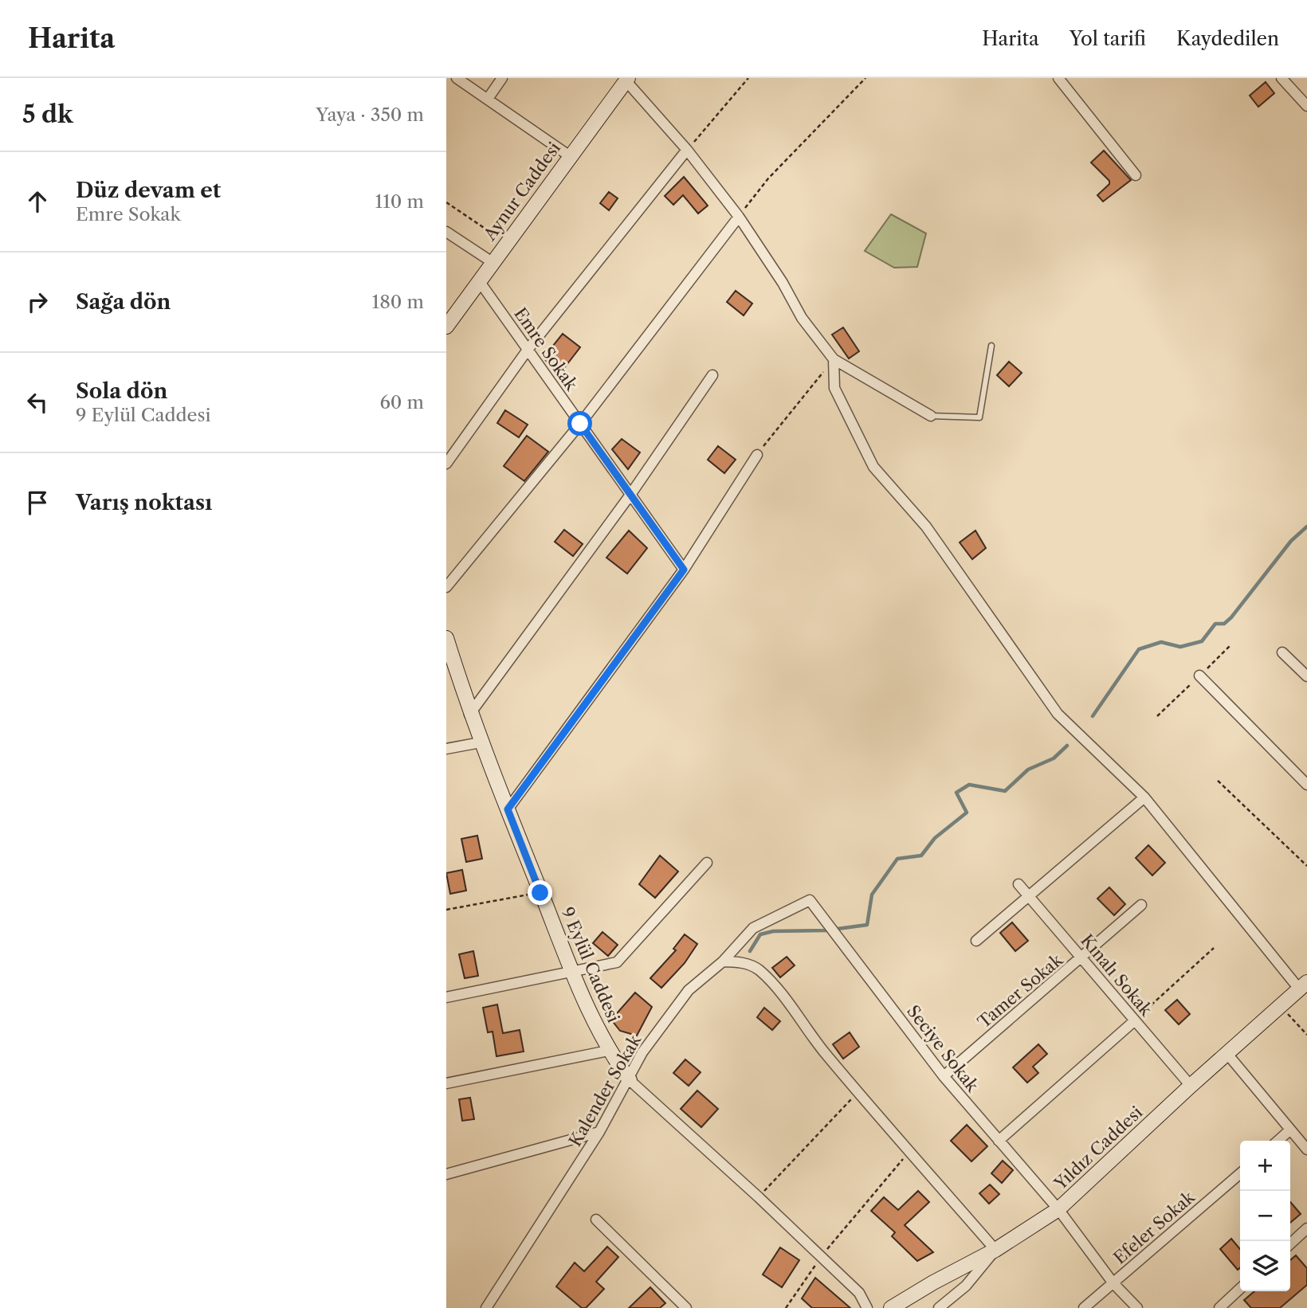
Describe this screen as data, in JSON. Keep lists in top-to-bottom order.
{
  "streets": {
    "street": [
      "Aynur Caddesi",
      "Emre Sokak",
      "9 Eylül Caddesi",
      "Kınalı Sokak",
      "Tamer Sokak",
      "Seciye Sokak",
      "Kalender Sokak",
      "Yıldız Caddesi",
      "Efeler Sokak"
    ]
  },
  "crossings": [
    ["Aynur Caddesi", "Emre Sokak"],
    ["9 Eylül Caddesi", "Kalender Sokak"],
    ["Kınalı Sokak", "Tamer Sokak"],
    ["Kınalı Sokak", "Yıldız Caddesi"],
    ["Tamer Sokak", "Seciye Sokak"],
    ["Seciye Sokak", "Kalender Sokak"],
    ["Seciye Sokak", "Yıldız Caddesi"],
    ["Seciye Sokak", "Efeler Sokak"]
  ],
  "page": {
    "header": "Harita",
    "nav": ["Harita", "Yol tarifi", "Kaydedilen"],
    "heading": ["5 dk", "Yaya · 350 m"],
    "list": [
      ["Düz devam et", "Emre Sokak", "110 m"],
      ["Sağa dön", "180 m"],
      ["Sola dön", "9 Eylül Caddesi", "60 m"],
      "Varış noktası"
    ],
    "map_buttons": ["+", "−"]
  }
}
